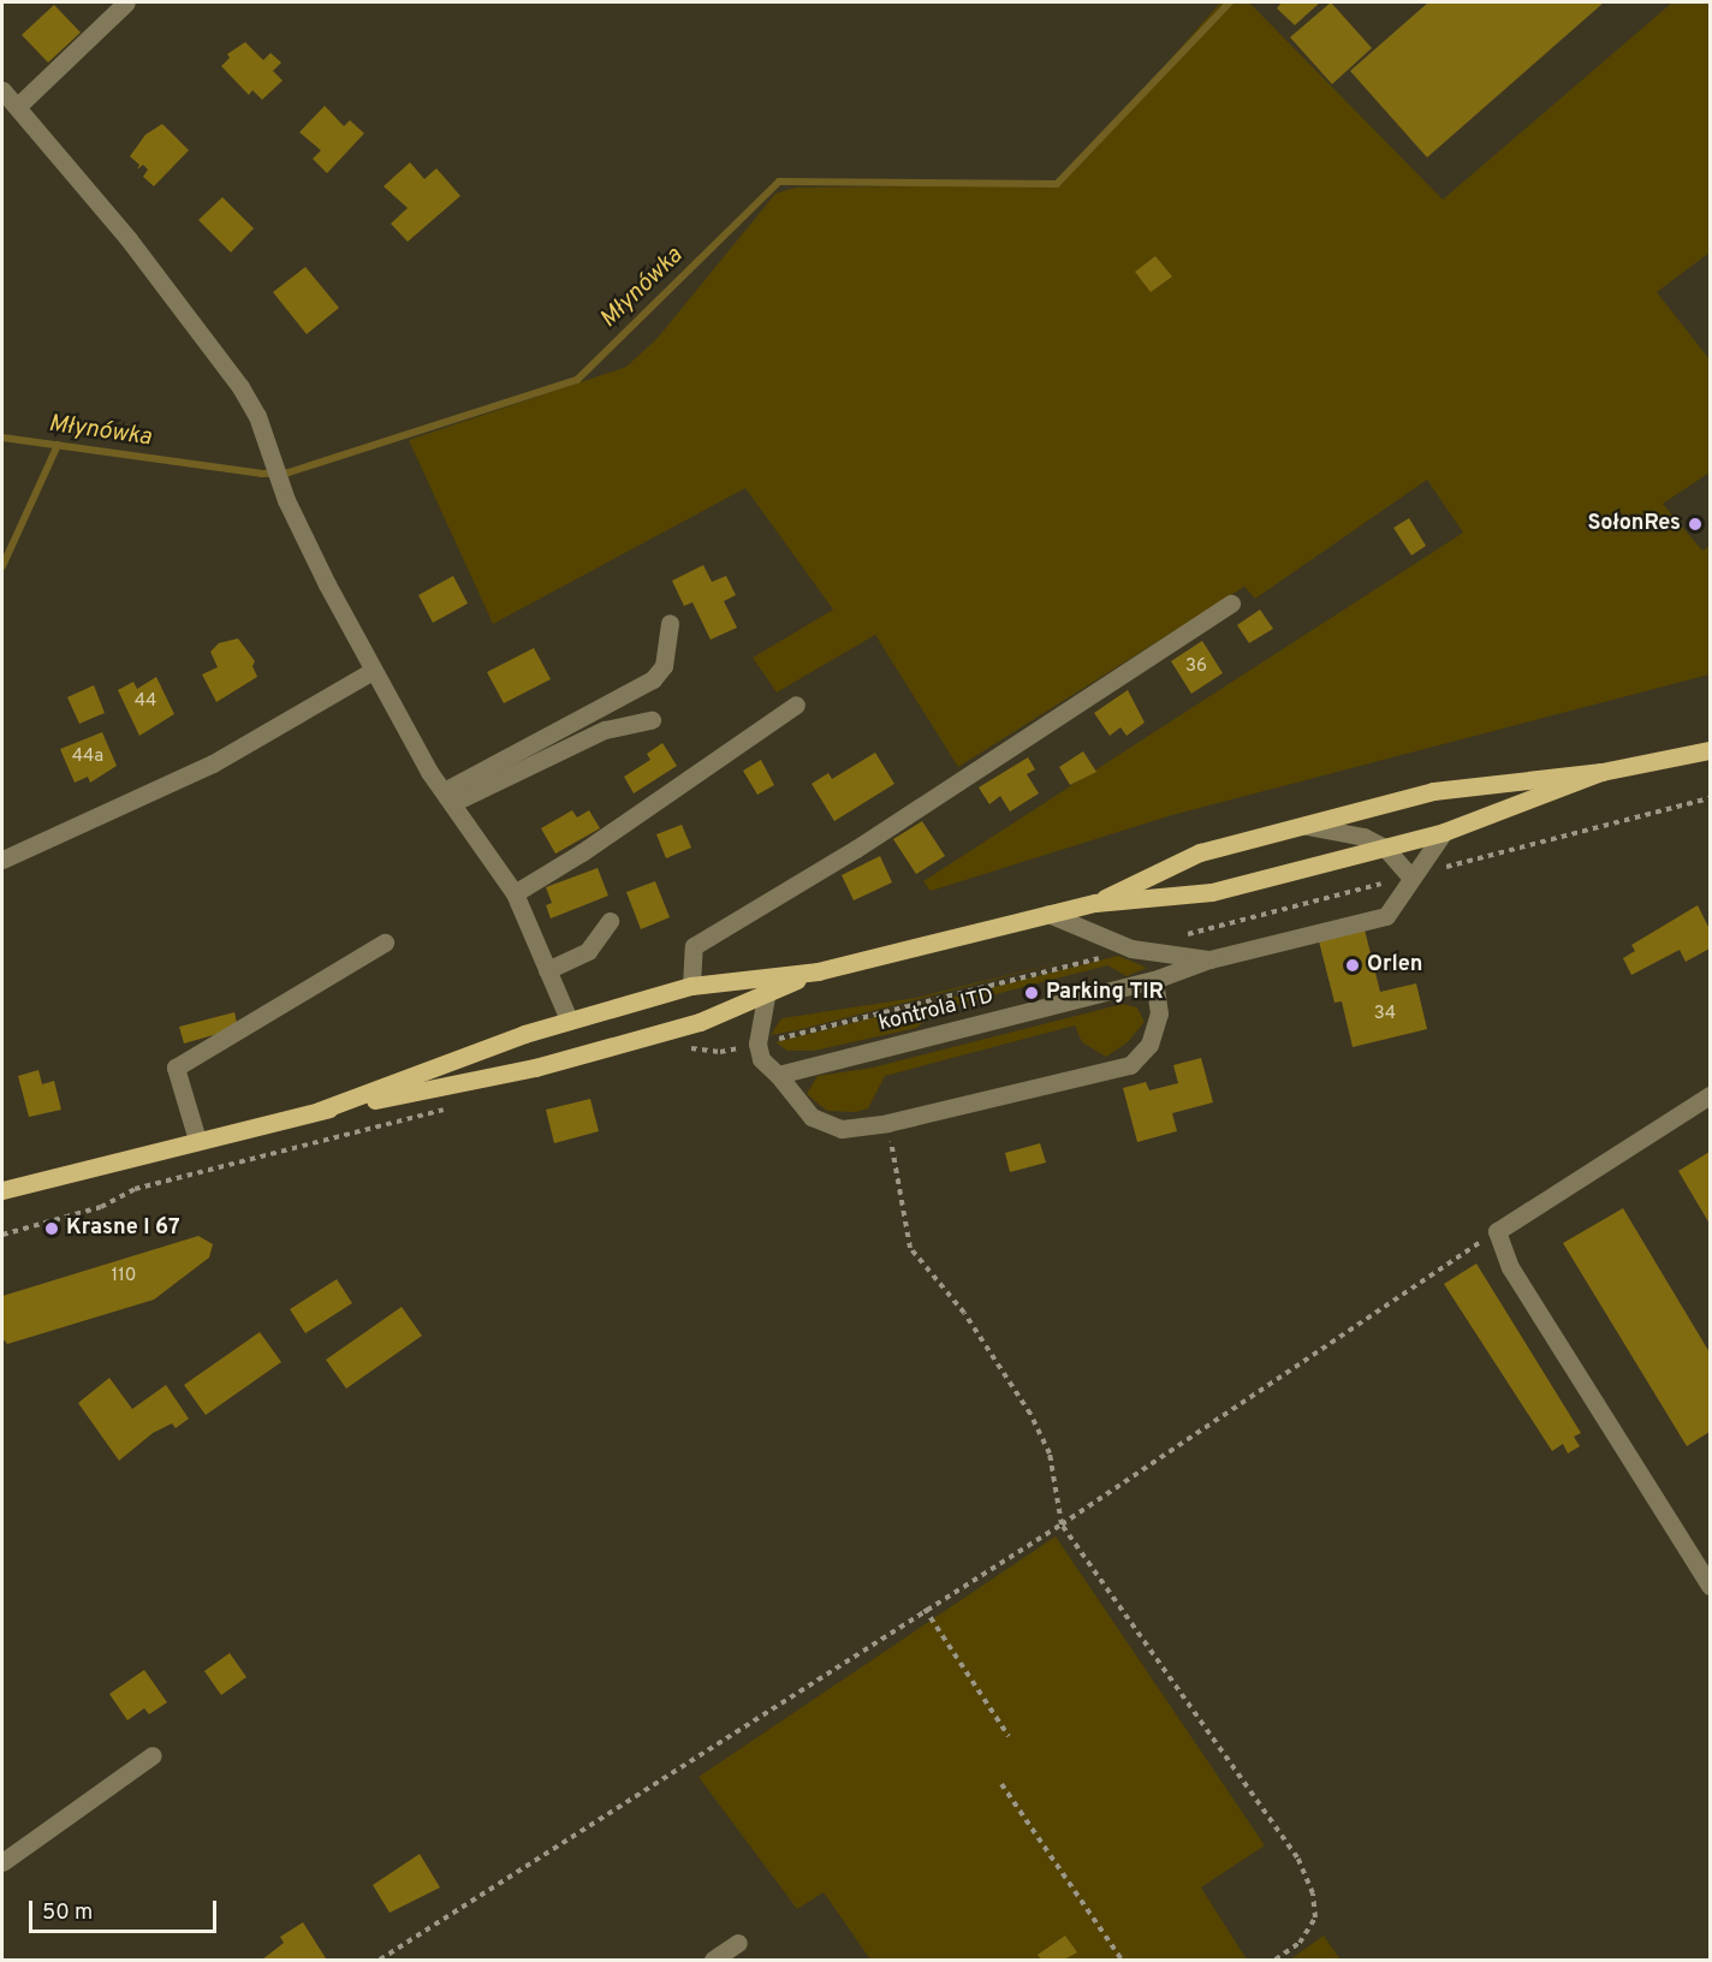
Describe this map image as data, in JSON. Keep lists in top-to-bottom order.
{
  "streets": {
    "street": ["kontrola ITD"]
  },
  "water": ["Młynówka"],
  "places": [
    "SołonRes",
    "Orlen",
    "Parking TIR",
    "Krasne I 67"
  ],
  "house_numbers": [
    "36",
    "44",
    "44a",
    "34",
    "110"
  ],
  "scale_bar": "50 m"
}
